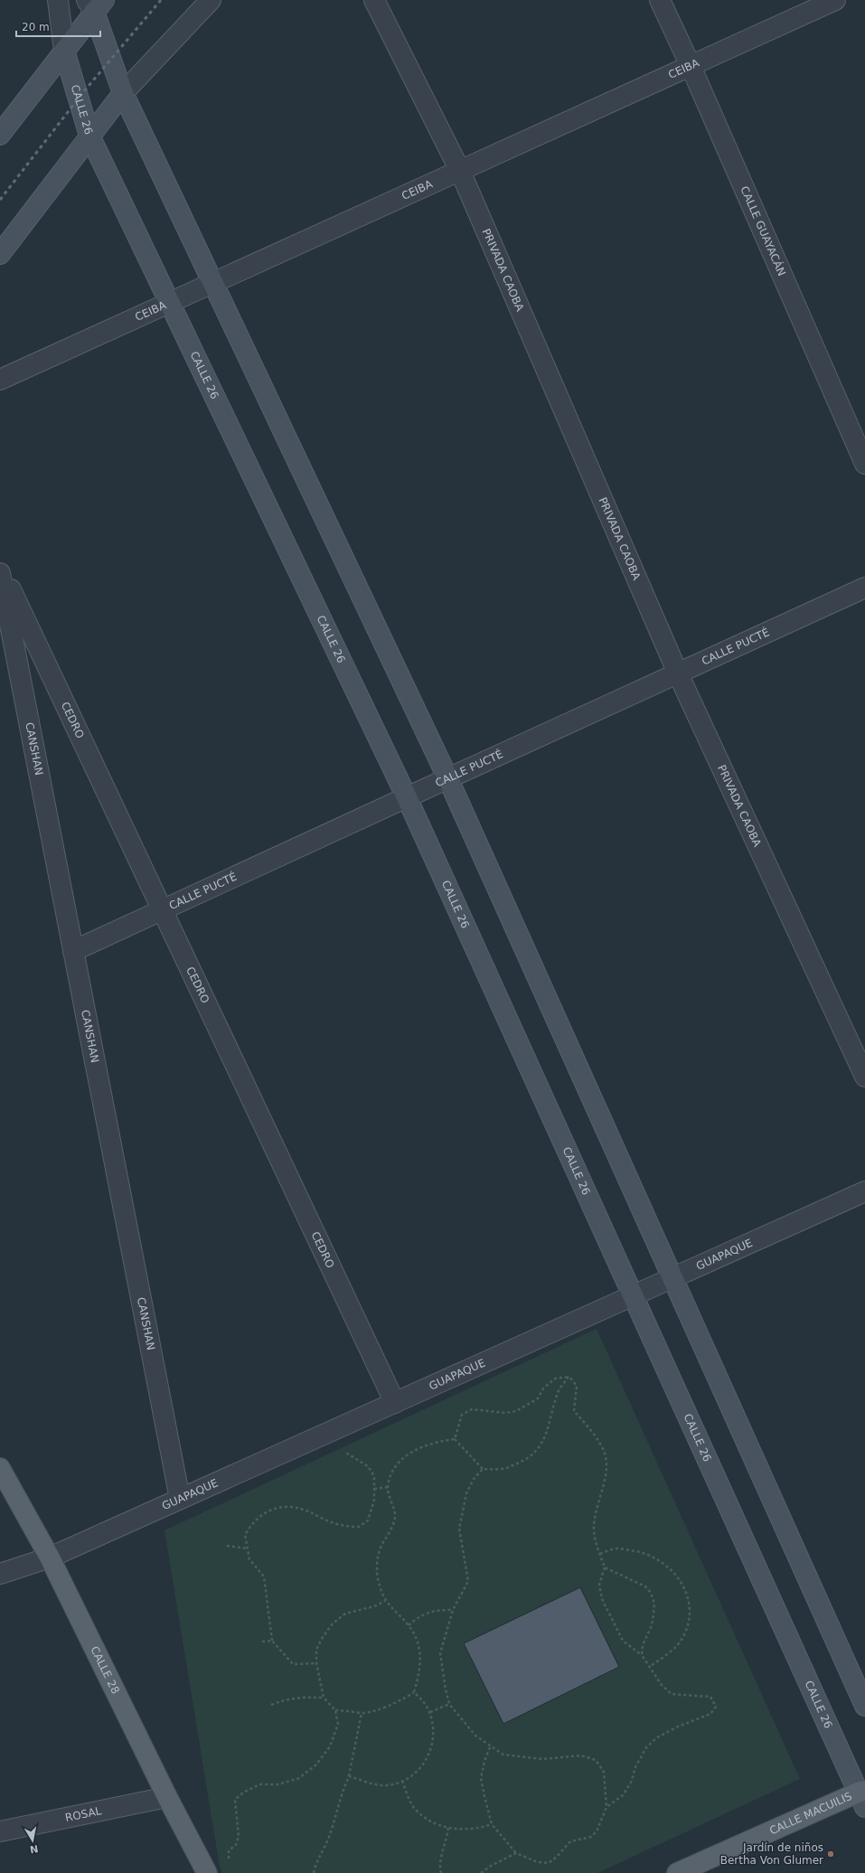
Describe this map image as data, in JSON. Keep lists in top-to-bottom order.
{
  "streets": {
    "main road": ["CALLE 26", "CALLE 28", "CALLE MACUILIS"],
    "street": [
      "CEIBA",
      "CALLE GUAYACÁN",
      "PRIVADA CAOBA",
      "CALLE PUCTÉ",
      "CEDRO",
      "CANSHAN",
      "GUAPAQUE",
      "ROSAL"
    ]
  },
  "crossings": [
    ["CEIBA", "CALLE 26"],
    ["CEIBA", "CALLE GUAYACÁN"],
    ["CEIBA", "PRIVADA CAOBA"],
    ["CALLE 26", "CALLE PUCTÉ"],
    ["CALLE 26", "GUAPAQUE"],
    ["CALLE 26", "CALLE MACUILIS"],
    ["PRIVADA CAOBA", "CALLE PUCTÉ"],
    ["CALLE PUCTÉ", "CEDRO"],
    ["CALLE PUCTÉ", "CANSHAN"],
    ["CEDRO", "GUAPAQUE"],
    ["CANSHAN", "GUAPAQUE"],
    ["GUAPAQUE", "CALLE 28"],
    ["CALLE 28", "ROSAL"]
  ],
  "places": ["Jardín de niños Bertha Von Glumer"],
  "scale_bar": "20 m",
  "north": "bottom"
}
